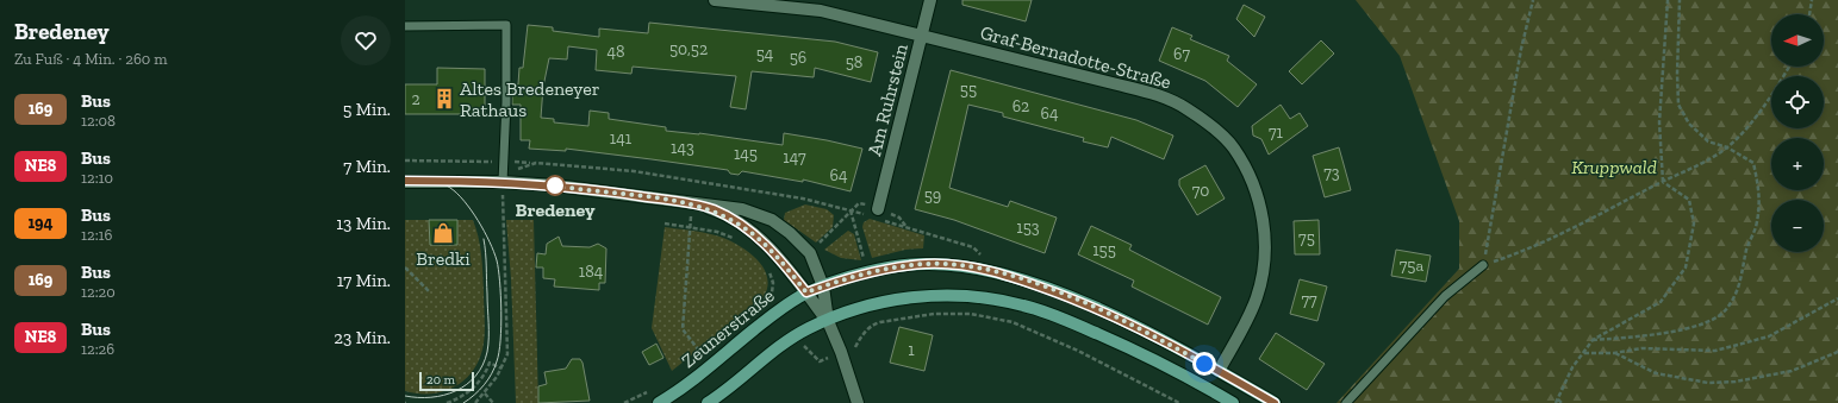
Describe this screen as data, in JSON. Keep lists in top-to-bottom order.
{
  "streets": {
    "main road": ["Zeunerstraße"],
    "street": ["Graf-Bernadotte-Straße", "Am Ruhrstein"]
  },
  "crossings": [
    ["Graf-Bernadotte-Straße", "Am Ruhrstein"],
    ["Graf-Bernadotte-Straße", "Zeunerstraße"]
  ],
  "parks": ["Kruppwald"],
  "places": {
    "building": ["Altes Bredeneyer Rathaus"],
    "other": ["Bredeney"],
    "shop": ["Bredki"]
  },
  "lines": ["bus line 169"],
  "house_numbers": [
    "50,52",
    "48",
    "54",
    "67",
    "56",
    "58",
    "55",
    "2",
    "62",
    "64",
    "71",
    "141",
    "143",
    "145",
    "147",
    "73",
    "64",
    "70",
    "59",
    "153",
    "75",
    "155",
    "75a",
    "184",
    "77",
    "1"
  ],
  "scale_bar": "20 m",
  "north": "left",
  "page": {
    "heading": ["Bredeney", "Zu Fuß · 4 Min. · 260 m"],
    "map_buttons": ["+", "−"],
    "list": [
      {
        "mark": "169",
        "name": "Bus",
        "note": "12:08",
        "value": "5 Min."
      },
      {
        "mark": "NE8",
        "name": "Bus",
        "note": "12:10",
        "value": "7 Min."
      },
      {
        "mark": "194",
        "name": "Bus",
        "note": "12:16",
        "value": "13 Min."
      },
      {
        "mark": "169",
        "name": "Bus",
        "note": "12:20",
        "value": "17 Min."
      },
      {
        "mark": "NE8",
        "name": "Bus",
        "note": "12:26",
        "value": "23 Min."
      }
    ],
    "scale": "20 m"
  }
}
